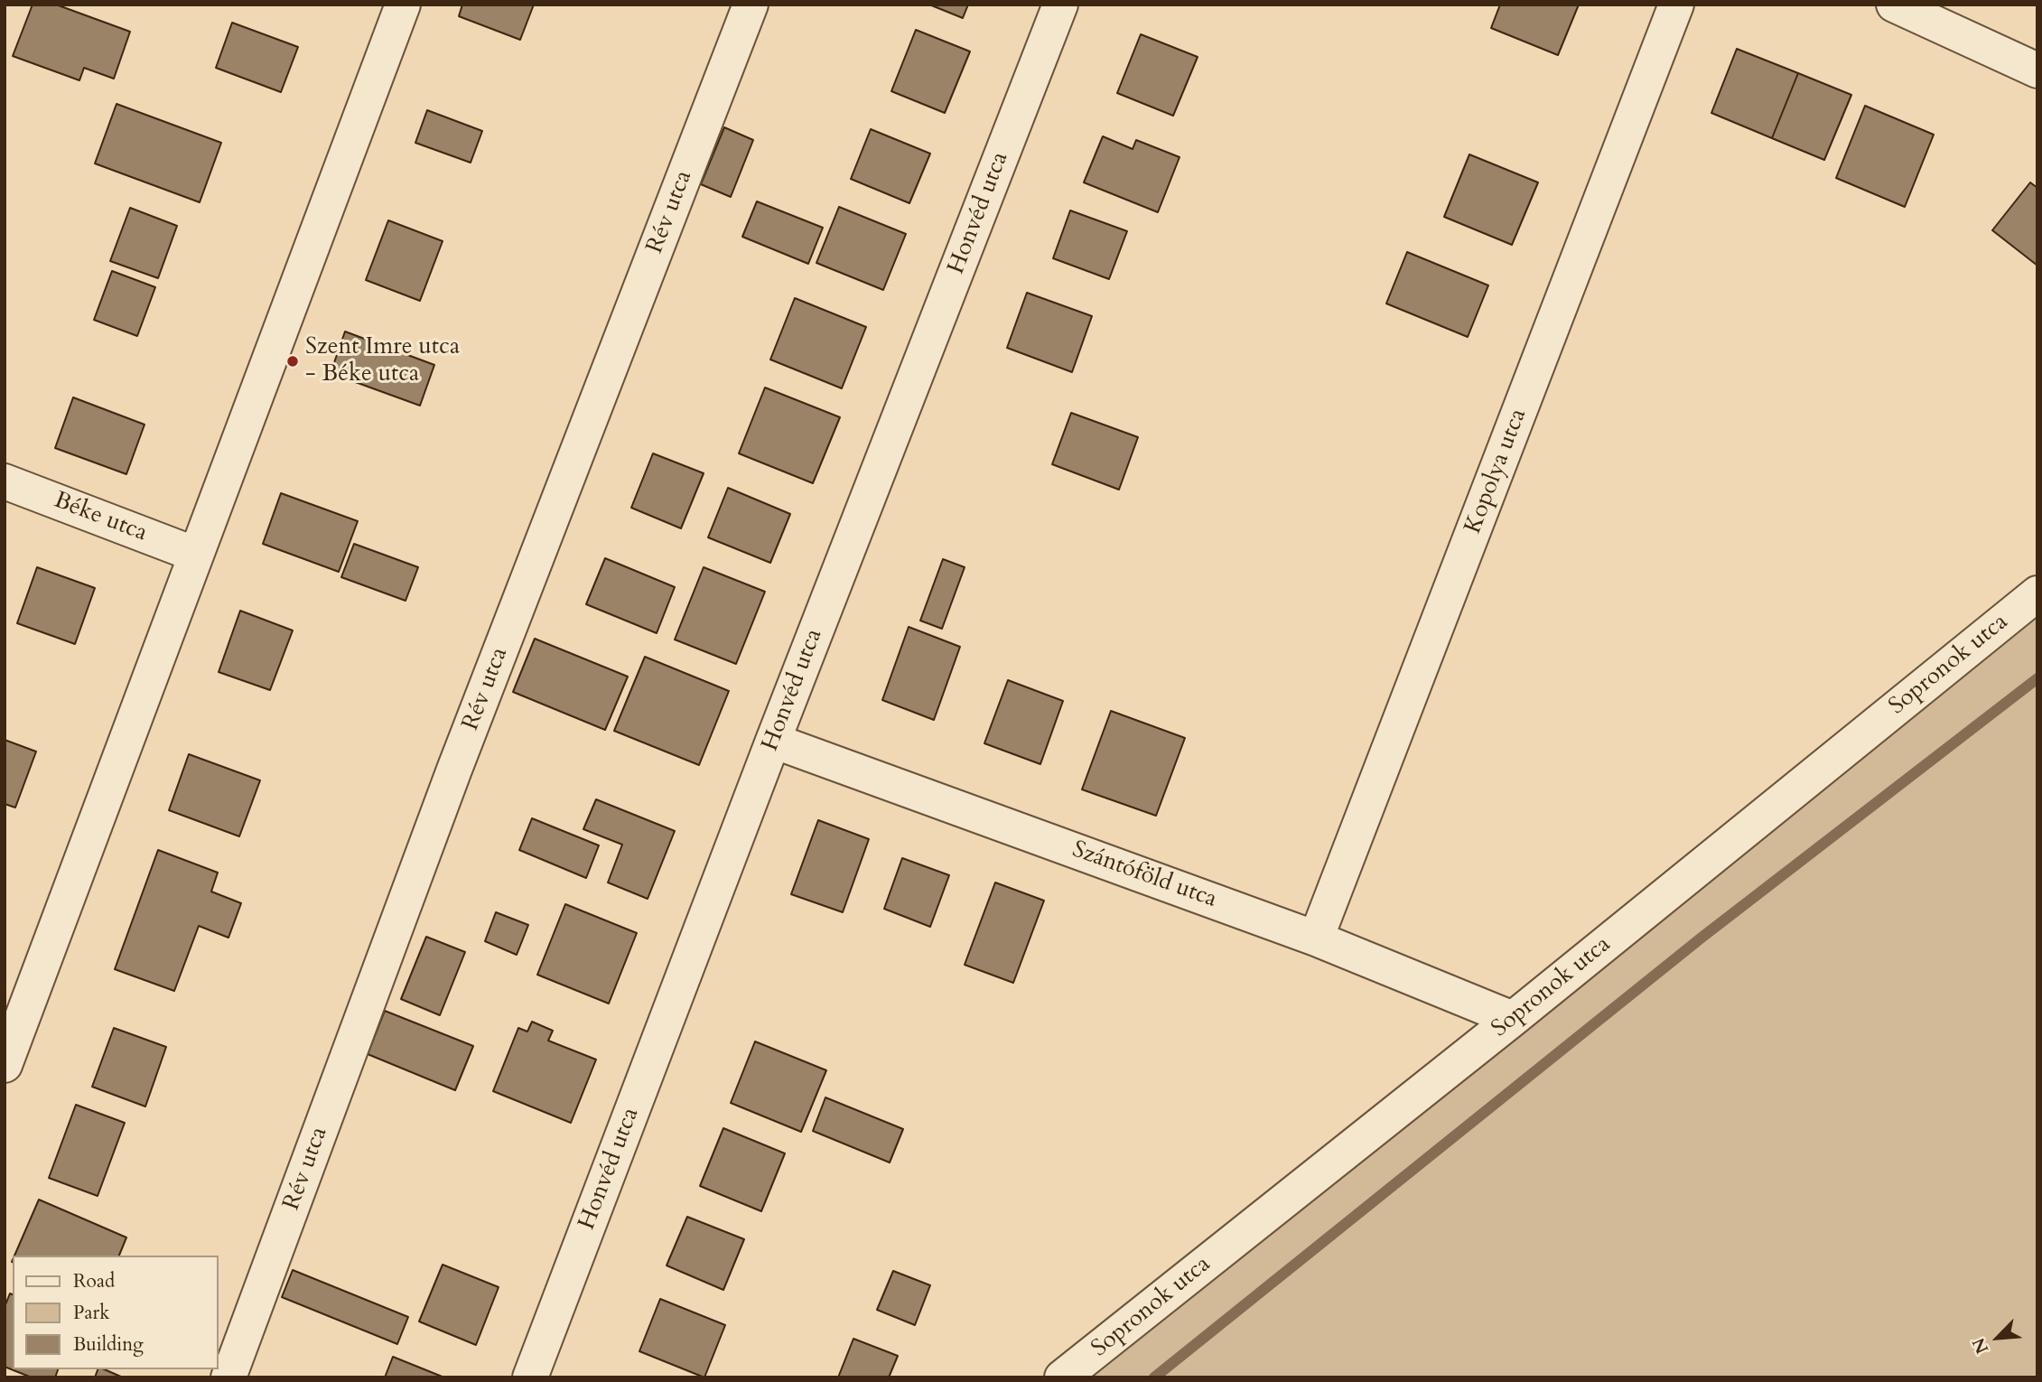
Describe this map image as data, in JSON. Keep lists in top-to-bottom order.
{
  "streets": {
    "street": [
      "Rév utca",
      "Honvéd utca",
      "Kopolya utca",
      "Béke utca",
      "Sopronok utca",
      "Szántóföld utca"
    ]
  },
  "crossings": [
    ["Honvéd utca", "Szántóföld utca"],
    ["Kopolya utca", "Szántóföld utca"],
    ["Sopronok utca", "Szántóföld utca"]
  ],
  "places": ["Szent Imre utca - Béke utca"],
  "legend": ["Road", "Park", "Building"],
  "north": "bottom left"
}
